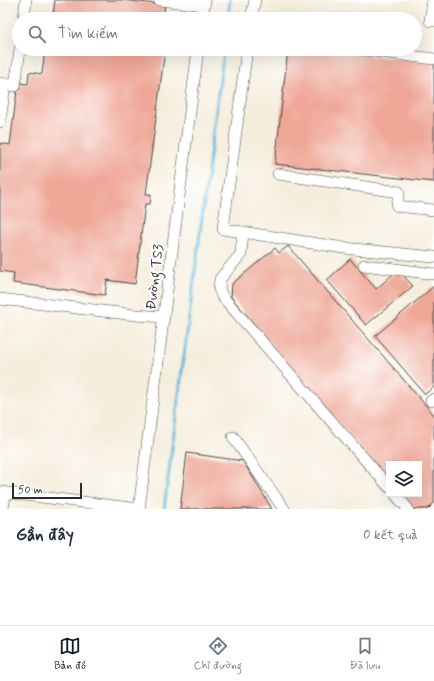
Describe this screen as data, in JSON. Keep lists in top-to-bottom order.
{
  "streets": {
    "street": ["Đường TS3"]
  },
  "scale_bar": "50 m",
  "page": {
    "search": "Tìm kiếm",
    "scale": "50 m",
    "heading": ["Gần đây", "0 kết quả"],
    "nav": ["Bản đồ", "Chỉ đường", "Đã lưu"]
  }
}
